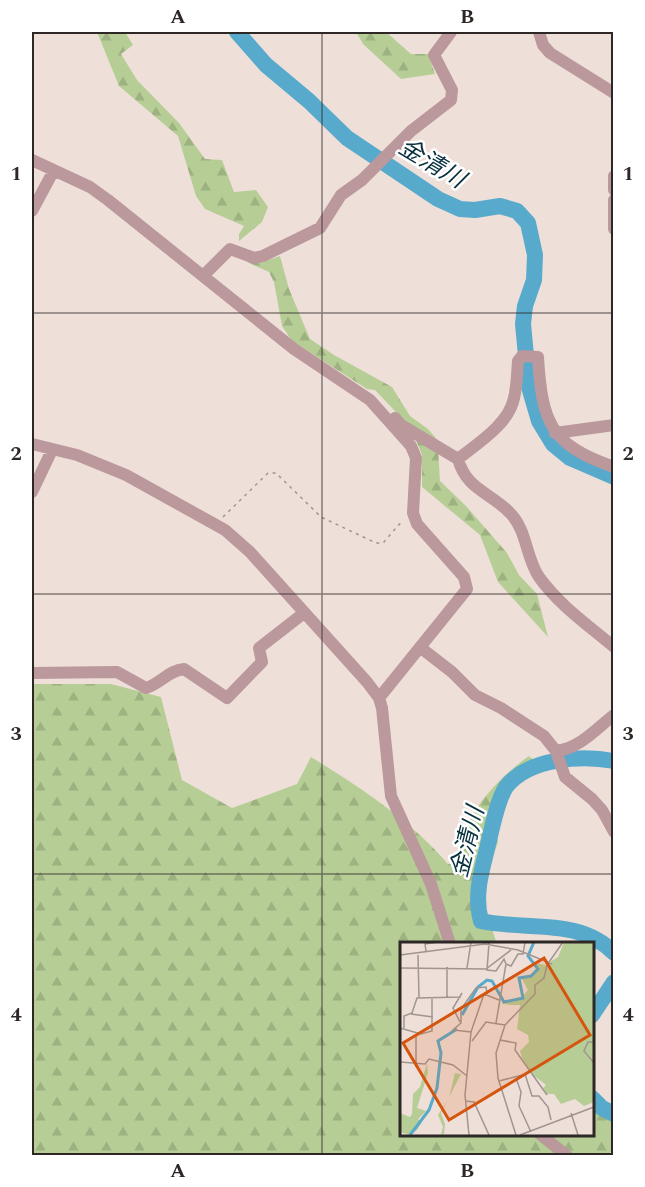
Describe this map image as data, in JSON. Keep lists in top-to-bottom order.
{
  "water": ["金清川"],
  "grid": {
    "columns": ["A", "B"],
    "rows": [
      "1",
      "2",
      "3",
      "4"
    ]
  }
}
